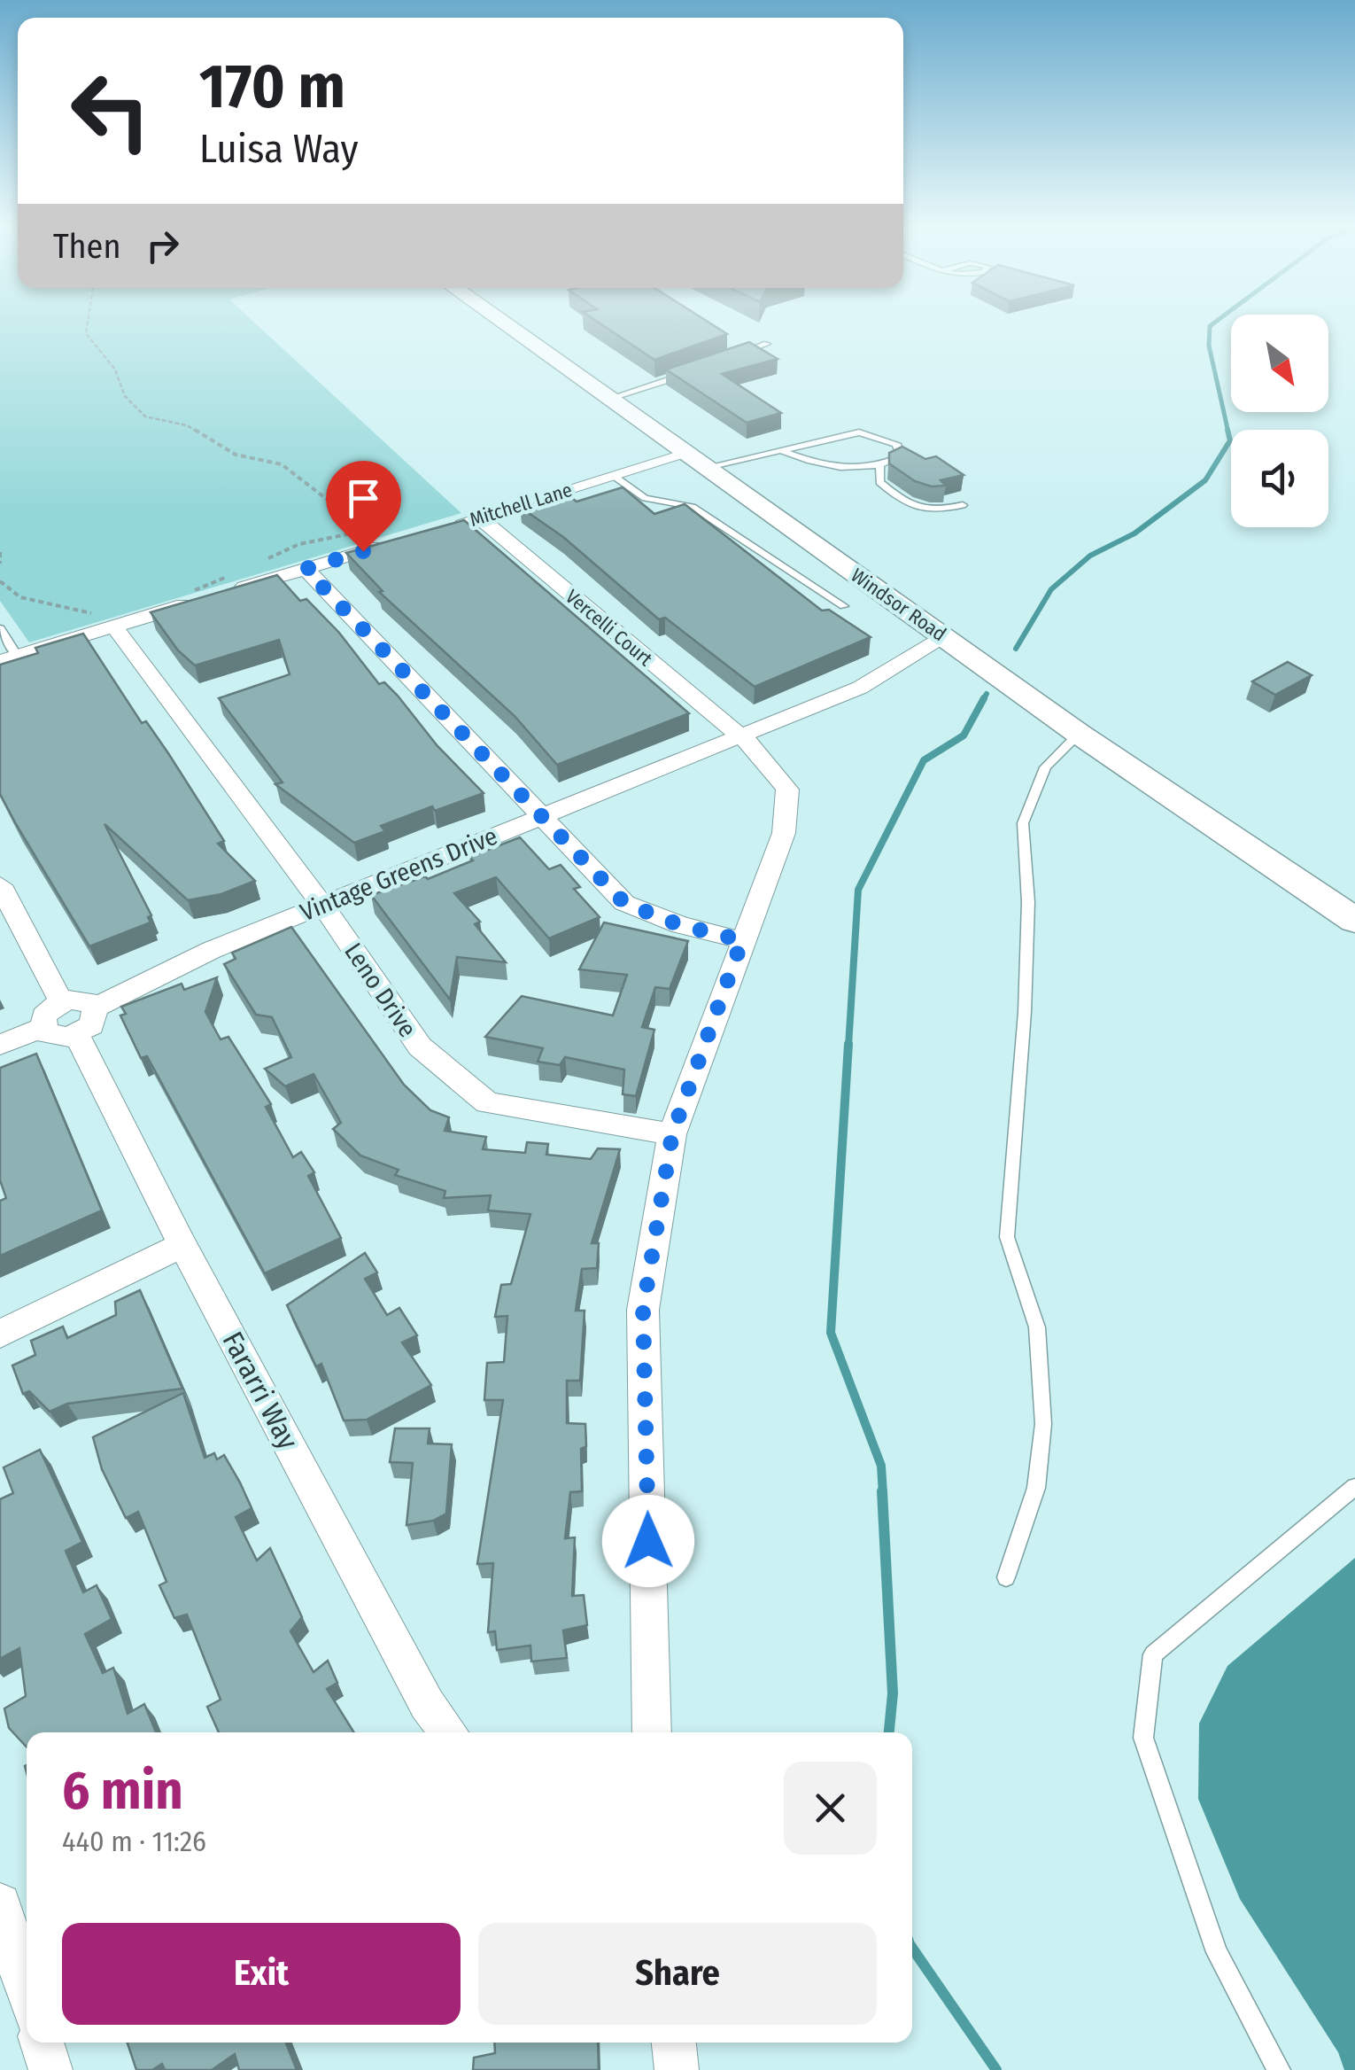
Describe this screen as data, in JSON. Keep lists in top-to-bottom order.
{
  "streets": {
    "main road": ["Windsor Road"],
    "street": [
      "Mitchell Lane",
      "Vercelli Court",
      "Vintage Greens Drive",
      "Leno Drive",
      "Fararri Way"
    ]
  },
  "crossings": [
    ["Mitchell Lane", "Windsor Road"],
    ["Mitchell Lane", "Vercelli Court"],
    ["Windsor Road", "Vintage Greens Drive"],
    ["Vercelli Court", "Vintage Greens Drive"],
    ["Vercelli Court", "Leno Drive"],
    ["Vintage Greens Drive", "Leno Drive"],
    ["Vintage Greens Drive", "Fararri Way"]
  ],
  "north": "bottom right",
  "page": {
    "turn": ["170 m", "Luisa Way"],
    "then": "Then",
    "heading": ["6 min", "440 m · 11:26"],
    "buttons": ["Exit", "Share"]
  }
}
